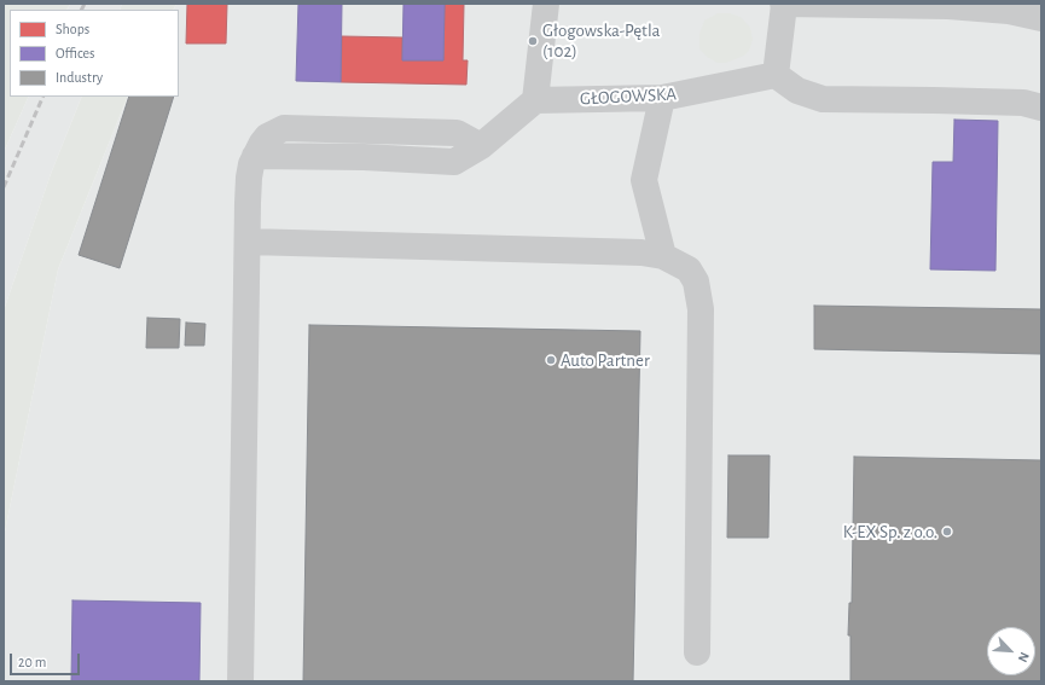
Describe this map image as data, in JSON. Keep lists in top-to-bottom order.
{
  "streets": {
    "street": ["GŁOGOWSKA"]
  },
  "places": ["Głogowska-Pętla (102)", "Auto Partner", "K-EX Sp. z o.o."],
  "legend": ["Shops", "Offices", "Industry"],
  "scale_bar": "20 m",
  "north": "bottom right"
}
